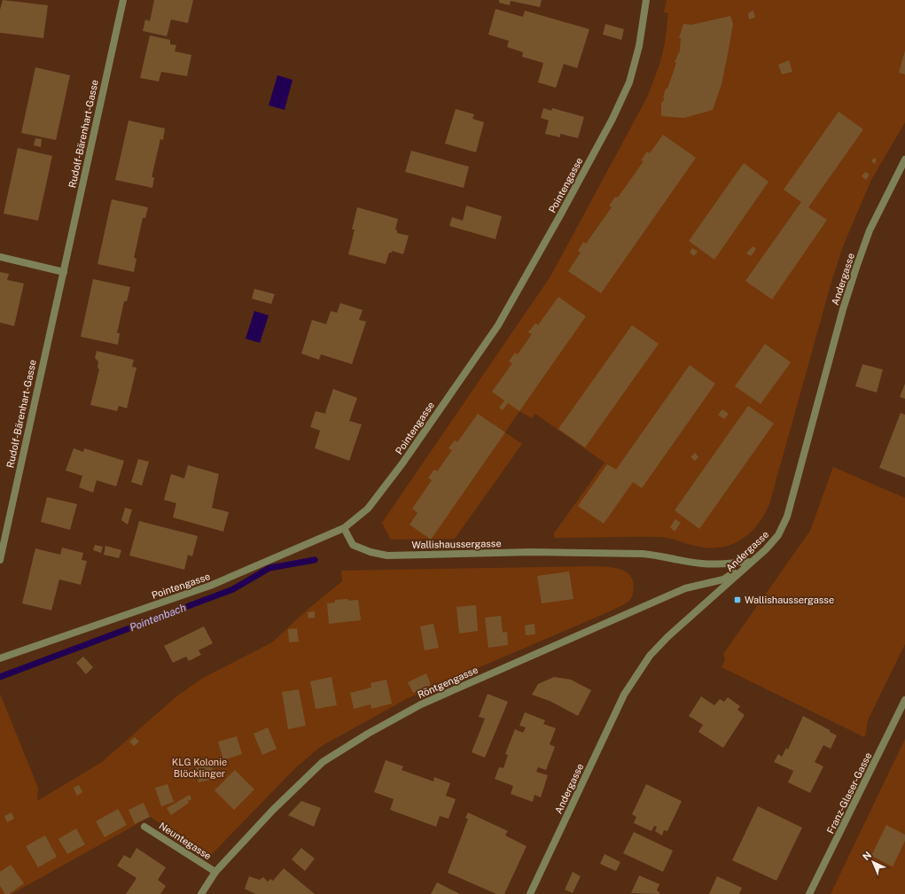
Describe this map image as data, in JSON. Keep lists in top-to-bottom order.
{
  "streets": {
    "street": [
      "Rudolf-Bärenhart-Gasse",
      "Pointengasse",
      "Andergasse",
      "Wallishaussergasse",
      "Röntgengasse",
      "Franz-Glaser-Gasse",
      "Neuntegasse"
    ]
  },
  "crossings": [
    ["Pointengasse", "Wallishaussergasse"],
    ["Andergasse", "Wallishaussergasse"],
    ["Andergasse", "Röntgengasse"],
    ["Wallishaussergasse", "Röntgengasse"],
    ["Röntgengasse", "Neuntegasse"]
  ],
  "water": ["Pointenbach"],
  "parks": ["KLG Kolonie Blöcklinger"],
  "places": {
    "transit": ["Wallishaussergasse"]
  },
  "north": "top left"
}
